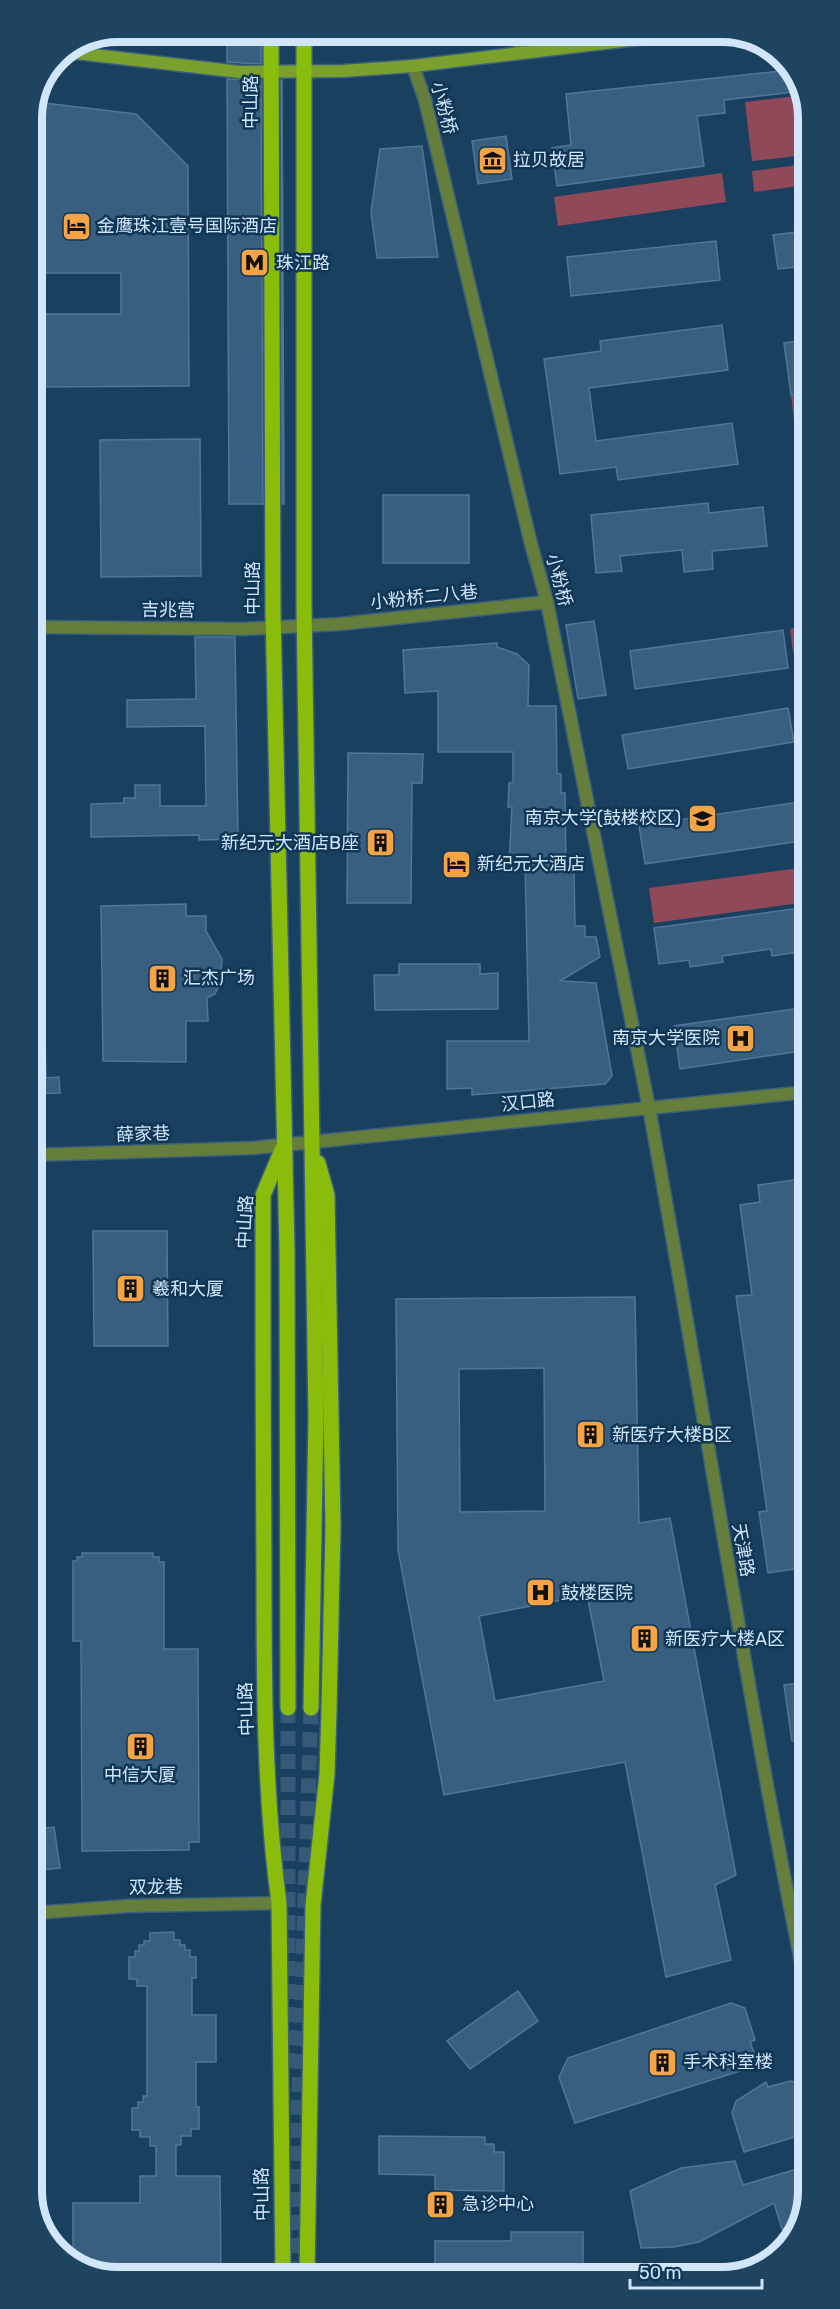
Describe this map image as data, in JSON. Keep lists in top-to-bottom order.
{
  "streets": {
    "main road": ["中山路"],
    "street": [
      "小粉桥",
      "小粉桥二八巷",
      "吉兆营",
      "汉口路",
      "薛家巷",
      "天津路",
      "双龙巷"
    ]
  },
  "crossings": [
    ["中山路", "吉兆营"],
    ["中山路", "汉口路"],
    ["中山路", "双龙巷"],
    ["小粉桥", "小粉桥二八巷"],
    ["小粉桥", "汉口路"],
    ["小粉桥", "天津路"],
    ["小粉桥二八巷", "吉兆营"],
    ["汉口路", "薛家巷"],
    ["汉口路", "天津路"]
  ],
  "places": {
    "museum": ["拉贝故居"],
    "hotel": ["金鹰珠江壹号国际酒店", "新纪元大酒店"],
    "metro station": ["珠江路"],
    "school or university": ["南京大学(鼓楼校区)"],
    "building": [
      "新纪元大酒店B座",
      "汇杰广场",
      "羲和大厦",
      "新医疗大楼B区",
      "新医疗大楼A区",
      "中信大厦",
      "手术科室楼",
      "急诊中心"
    ],
    "hospital": ["南京大学医院", "鼓楼医院"]
  },
  "scale_bar": "50 m"
}
